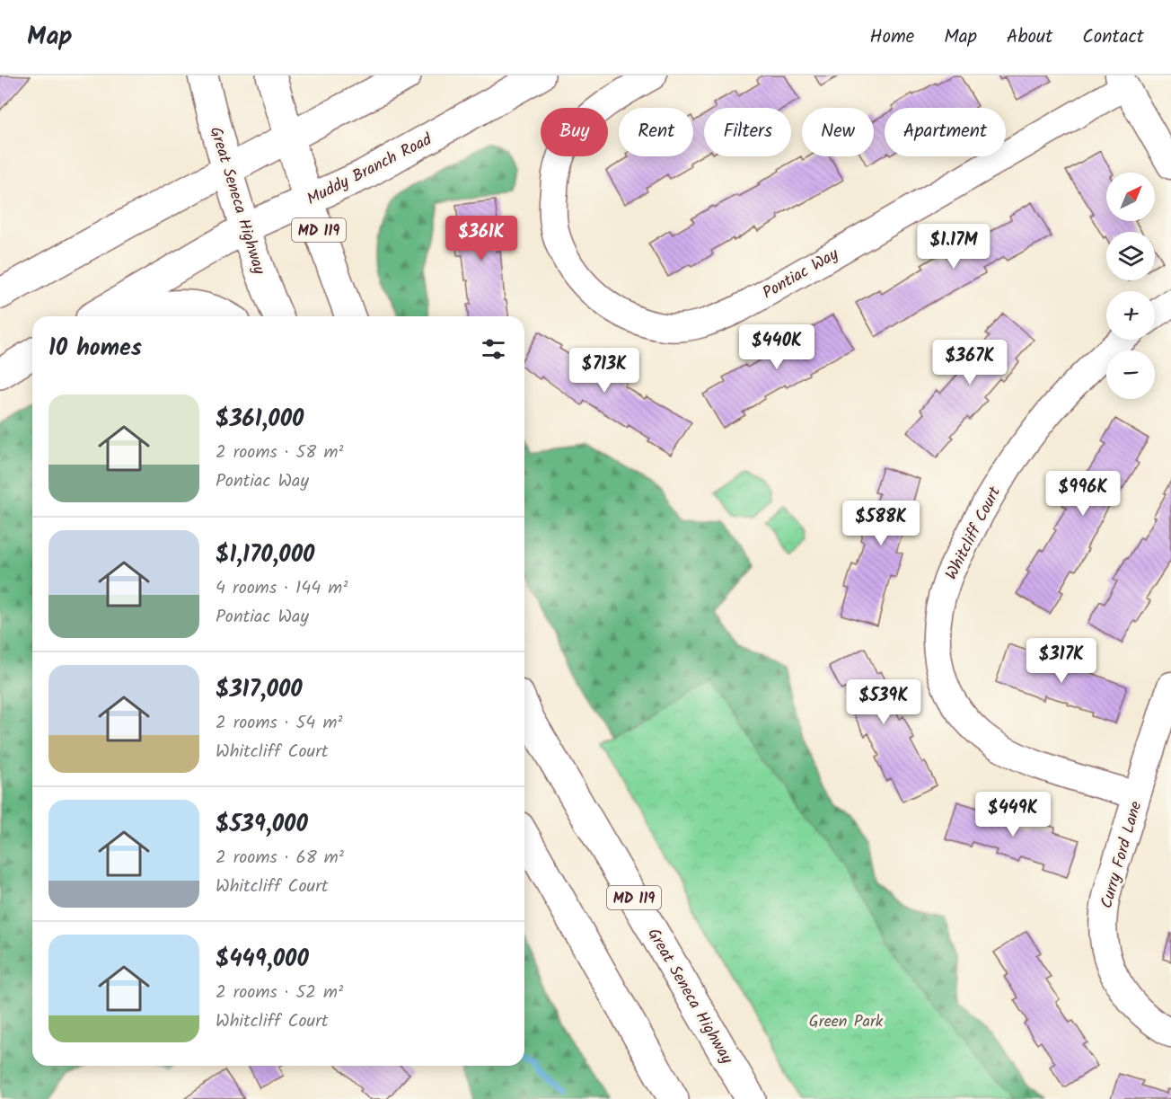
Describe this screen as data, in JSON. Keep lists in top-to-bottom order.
{
  "streets": {
    "main road": ["Muddy Branch Road", "Great Seneca Highway", "MD 119"],
    "street": ["Pontiac Way", "Whitcliff Court", "Curry Ford Lane"]
  },
  "crossings": [
    ["Muddy Branch Road", "Great Seneca Highway"],
    ["Muddy Branch Road", "MD 119"],
    ["Whitcliff Court", "Curry Ford Lane"]
  ],
  "parks": ["Green Park"],
  "north": "top right",
  "page": {
    "header": "Map",
    "nav": [
      "Home",
      "Map",
      "About",
      "Contact"
    ],
    "chip": [
      "Buy",
      "Rent",
      "Filters",
      "New",
      "Apartment"
    ],
    "map_buttons": ["+", "−"],
    "price": [
      "$361K",
      "$1.17M",
      "$440K",
      "$367K",
      "$713K",
      "$996K",
      "$588K",
      "$317K",
      "$539K",
      "$449K"
    ],
    "heading": "10 homes",
    "list": [
      {
        "name": "$361,000",
        "note": "2 rooms · 58 m² · Pontiac Way"
      },
      {
        "name": "$1,170,000",
        "note": "4 rooms · 144 m² · Pontiac Way"
      },
      {
        "name": "$317,000",
        "note": "2 rooms · 54 m² · Whitcliff Court"
      },
      {
        "name": "$539,000",
        "note": "2 rooms · 68 m² · Whitcliff Court"
      },
      {
        "name": "$449,000",
        "note": "2 rooms · 52 m² · Whitcliff Court"
      }
    ]
  }
}
